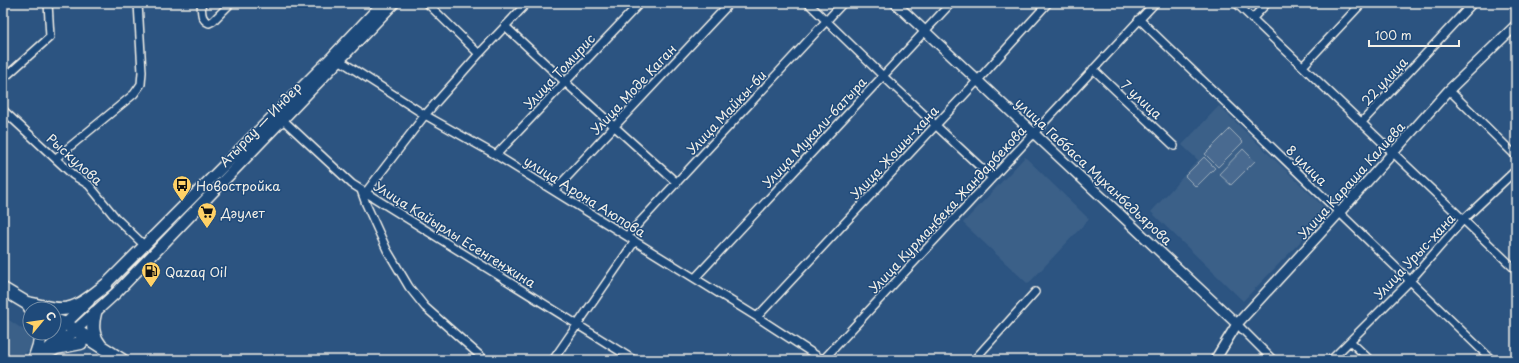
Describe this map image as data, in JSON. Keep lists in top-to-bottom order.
{
  "streets": {
    "main road": ["Атырау — Индер"],
    "street": [
      "Улица Томирис",
      "22 улица",
      "Улица Моде Каган",
      "7 улица",
      "Улица Майкы-би",
      "Улица Мукали-батыра",
      "Улица Жошы-хана",
      "Рыскулова",
      "8 улица",
      "улица Габбаса Муханбедьярова",
      "Улица Караша Калиева",
      "улица Арона Аюпова",
      "Улица Курманбека Жандарбекова",
      "Улица Кайырлы Есенгенжина",
      "Улица Урыс-хана"
    ]
  },
  "crossings": [
    ["Улица Томирис", "улица Арона Аюпова"],
    ["Улица Моде Каган", "улица Арона Аюпова"],
    ["7 улица", "Улица Курманбека Жандарбекова"],
    ["Улица Майкы-би", "улица Арона Аюпова"],
    ["Атырау — Индер", "Рыскулова"],
    ["Атырау — Индер", "улица Арона Аюпова"],
    ["Атырау — Индер", "Улица Кайырлы Есенгенжина"],
    ["Улица Мукали-батыра", "улица Габбаса Муханбедьярова"],
    ["Улица Мукали-батыра", "улица Арона Аюпова"],
    ["Улица Жошы-хана", "улица Габбаса Муханбедьярова"],
    ["Улица Жошы-хана", "улица Арона Аюпова"],
    ["8 улица", "Улица Караша Калиева"],
    ["8 улица", "Улица Курманбека Жандарбекова"],
    ["8 улица", "Улица Урыс-хана"],
    ["улица Габбаса Муханбедьярова", "Улица Караша Калиева"],
    ["улица Габбаса Муханбедьярова", "Улица Курманбека Жандарбекова"],
    ["улица Арона Аюпова", "Улица Курманбека Жандарбекова"]
  ],
  "places": {
    "bus stop": ["Новостройка"],
    "supermarket": ["Дәулет"],
    "fuel station": ["Qazaq Oil"]
  },
  "scale_bar": "100 m",
  "north": "top right"
}
